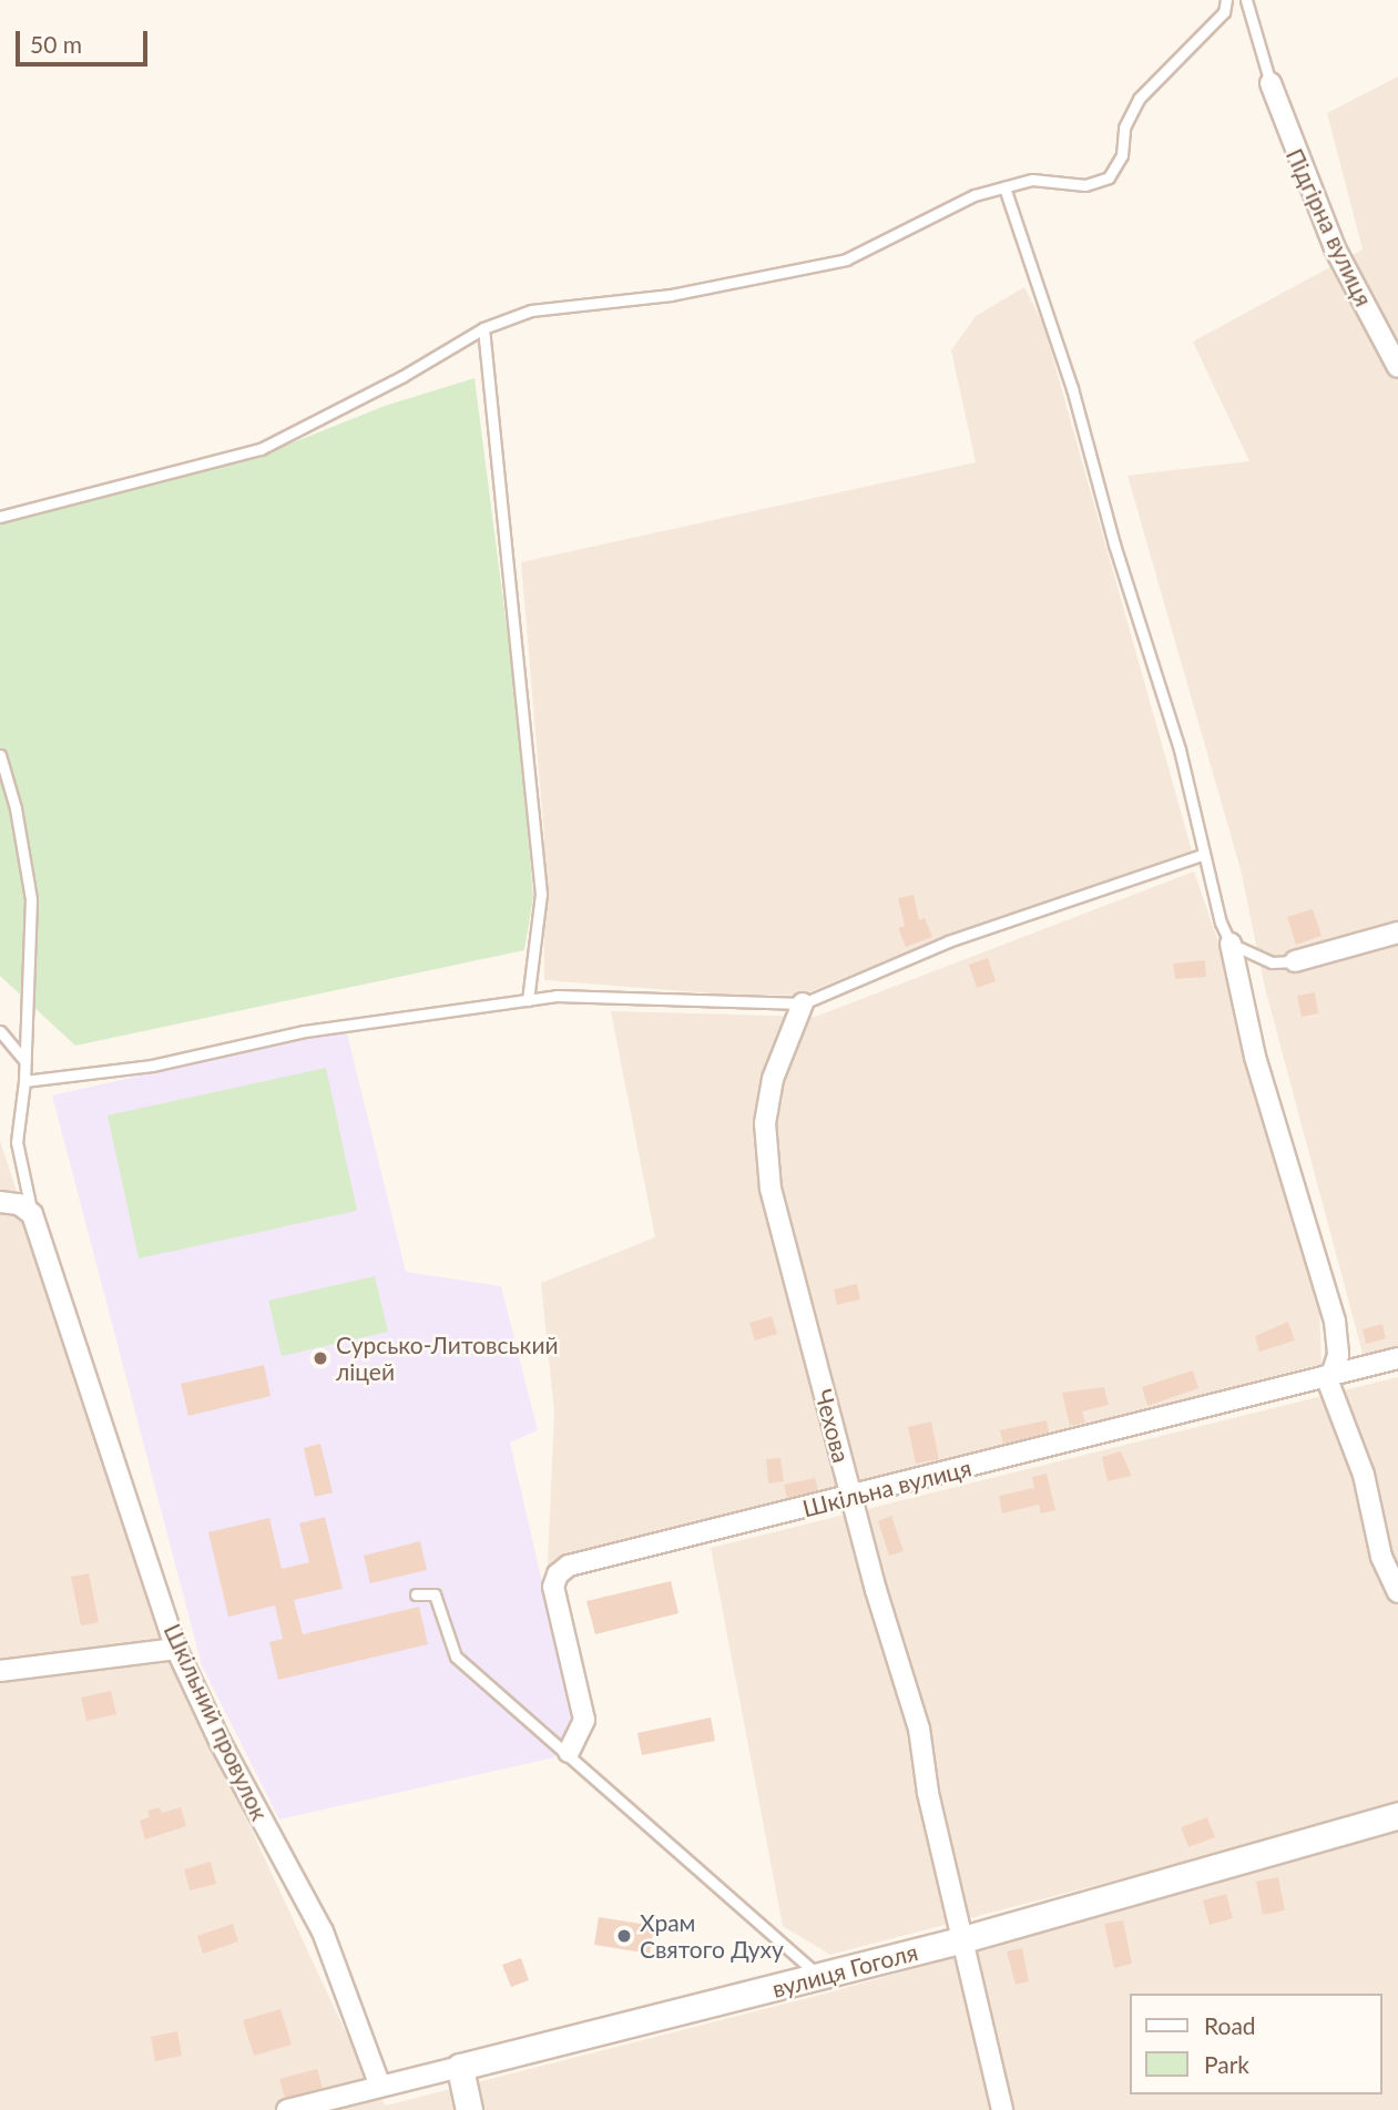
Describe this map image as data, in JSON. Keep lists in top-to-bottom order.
{
  "streets": {
    "street": [
      "Підгірна вулиця",
      "Чехова",
      "Шкільна вулиця",
      "Шкільний провулок",
      "вулиця Гоголя"
    ]
  },
  "crossings": [
    ["Чехова", "Шкільна вулиця"],
    ["Чехова", "вулиця Гоголя"],
    ["Шкільний провулок", "вулиця Гоголя"]
  ],
  "places": ["Сурсько-Литовський ліцей", "Храм Святого Духу"],
  "legend": ["Road", "Park"],
  "scale_bar": "50 m"
}
